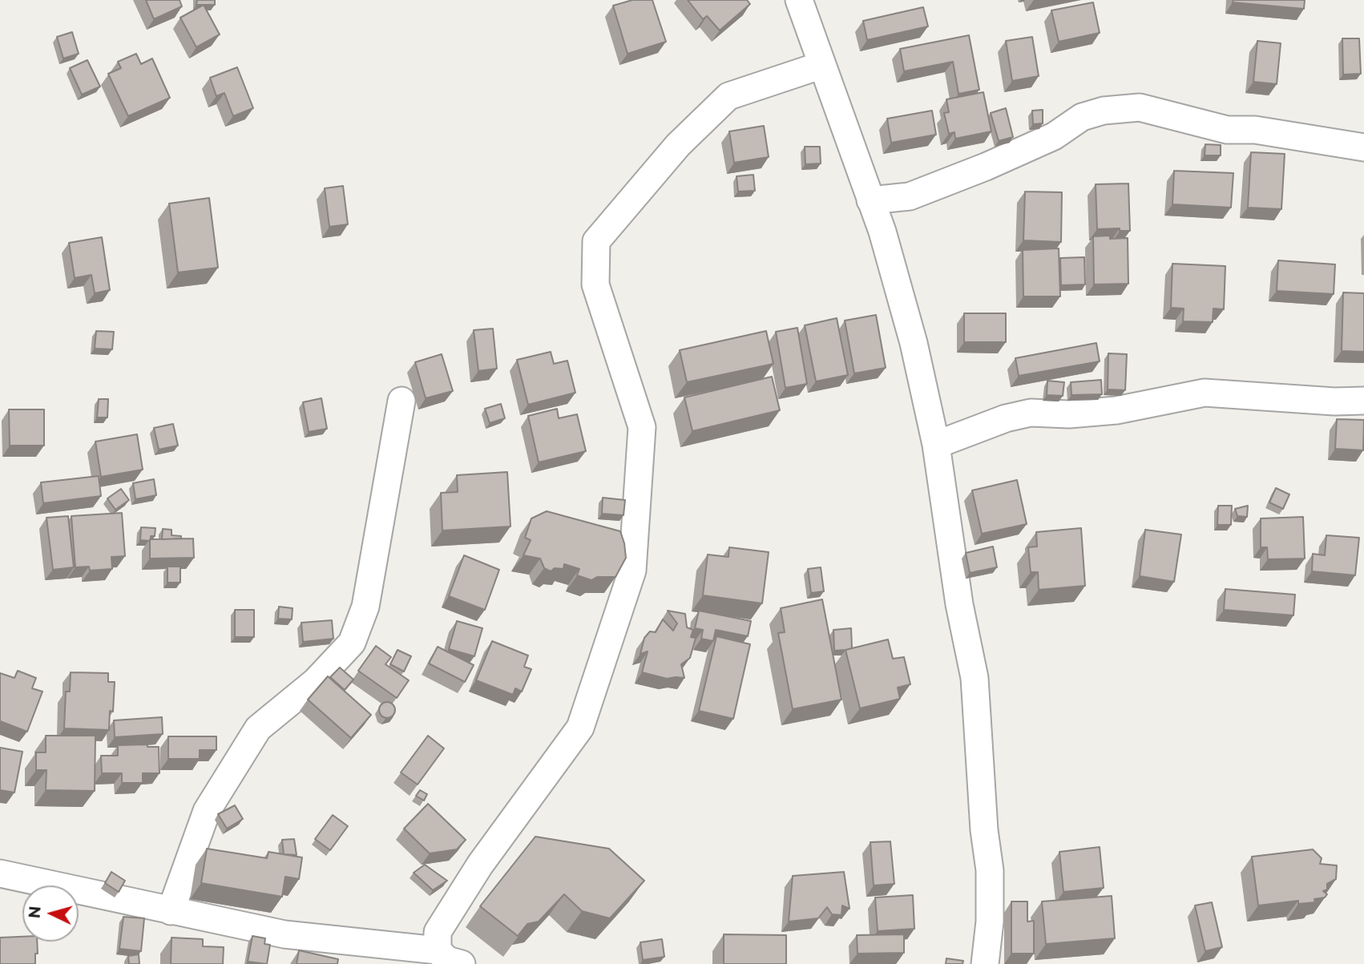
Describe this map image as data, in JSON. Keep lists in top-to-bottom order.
{
  "north": "left"
}
